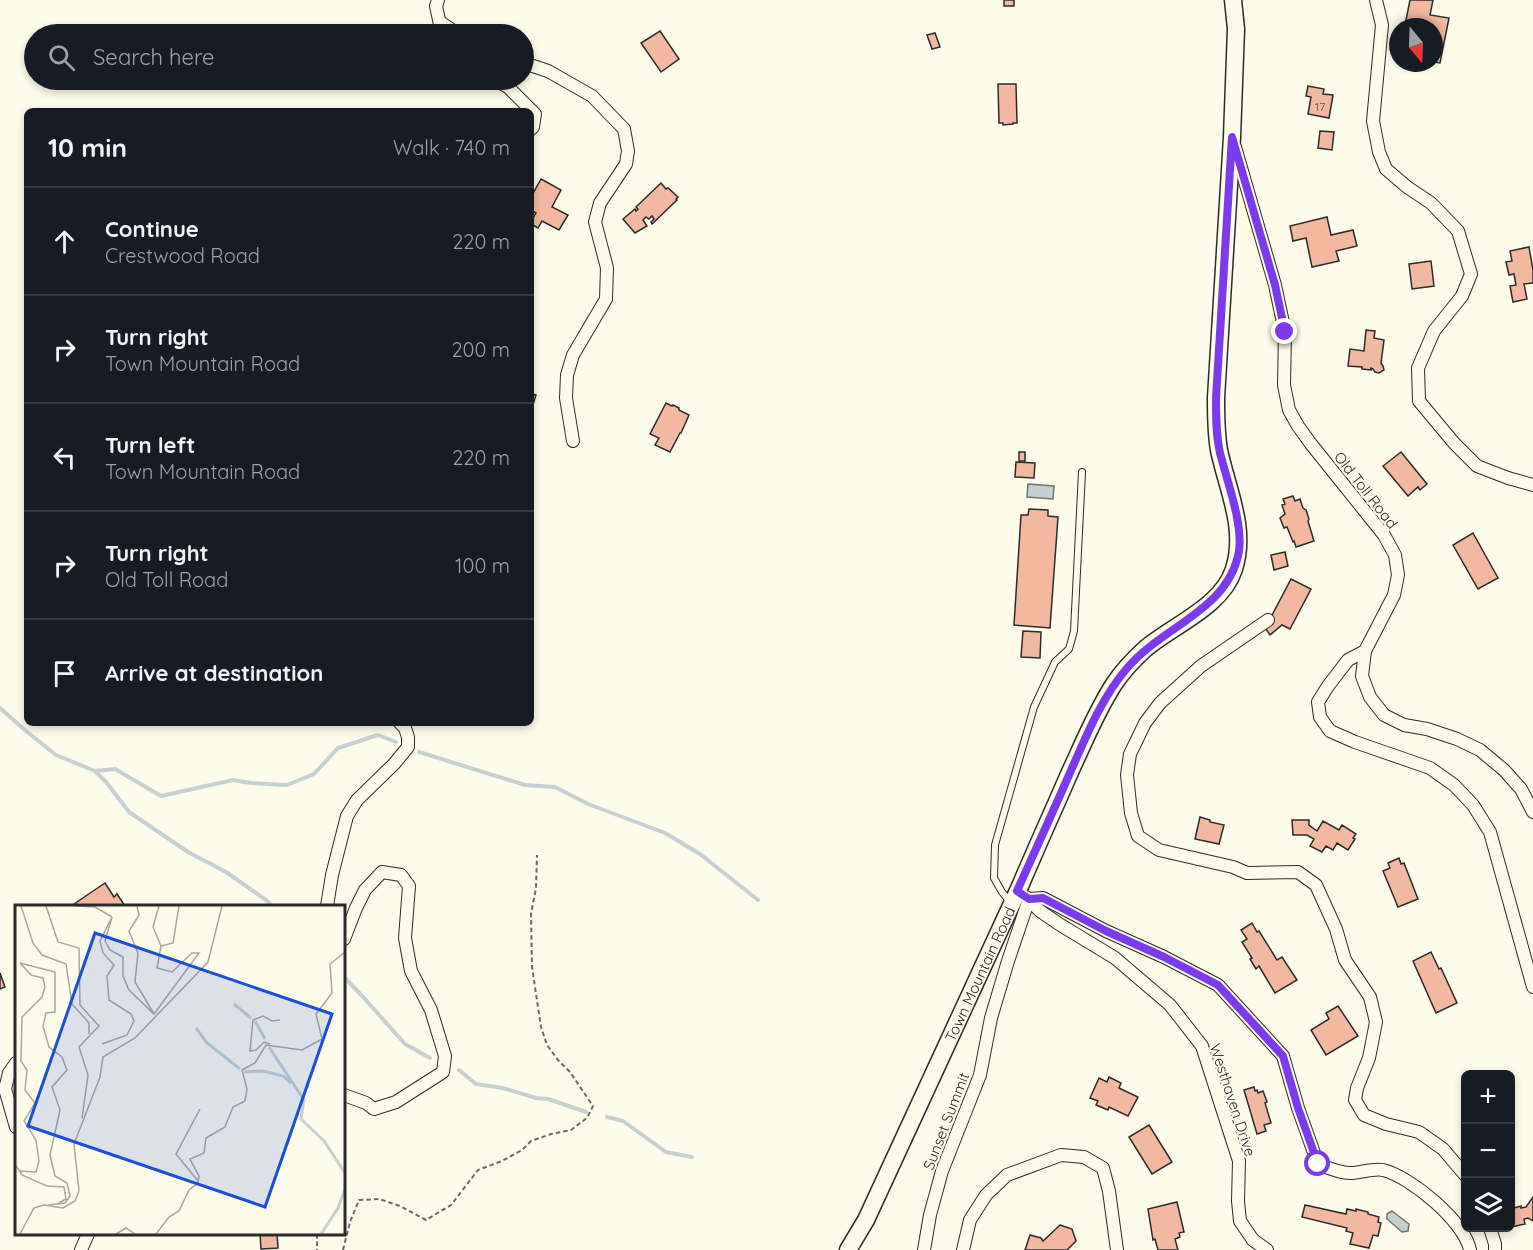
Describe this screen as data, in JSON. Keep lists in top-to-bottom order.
{
  "streets": {
    "main road": ["Town Mountain Road"],
    "street": ["Old Toll Road", "Westhaven Drive", "Sunset Summit"]
  },
  "crossings": [
    ["Old Toll Road", "Town Mountain Road"],
    ["Town Mountain Road", "Westhaven Drive"],
    ["Town Mountain Road", "Sunset Summit"],
    ["Westhaven Drive", "Sunset Summit"]
  ],
  "house_numbers": ["17"],
  "north": "bottom",
  "page": {
    "search": "Search here",
    "heading": ["10 min", "Walk · 740 m"],
    "list": [
      ["Continue", "Crestwood Road", "220 m"],
      ["Turn right", "Town Mountain Road", "200 m"],
      ["Turn left", "Town Mountain Road", "220 m"],
      ["Turn right", "Old Toll Road", "100 m"],
      "Arrive at destination"
    ],
    "map_buttons": ["+", "−"]
  }
}
